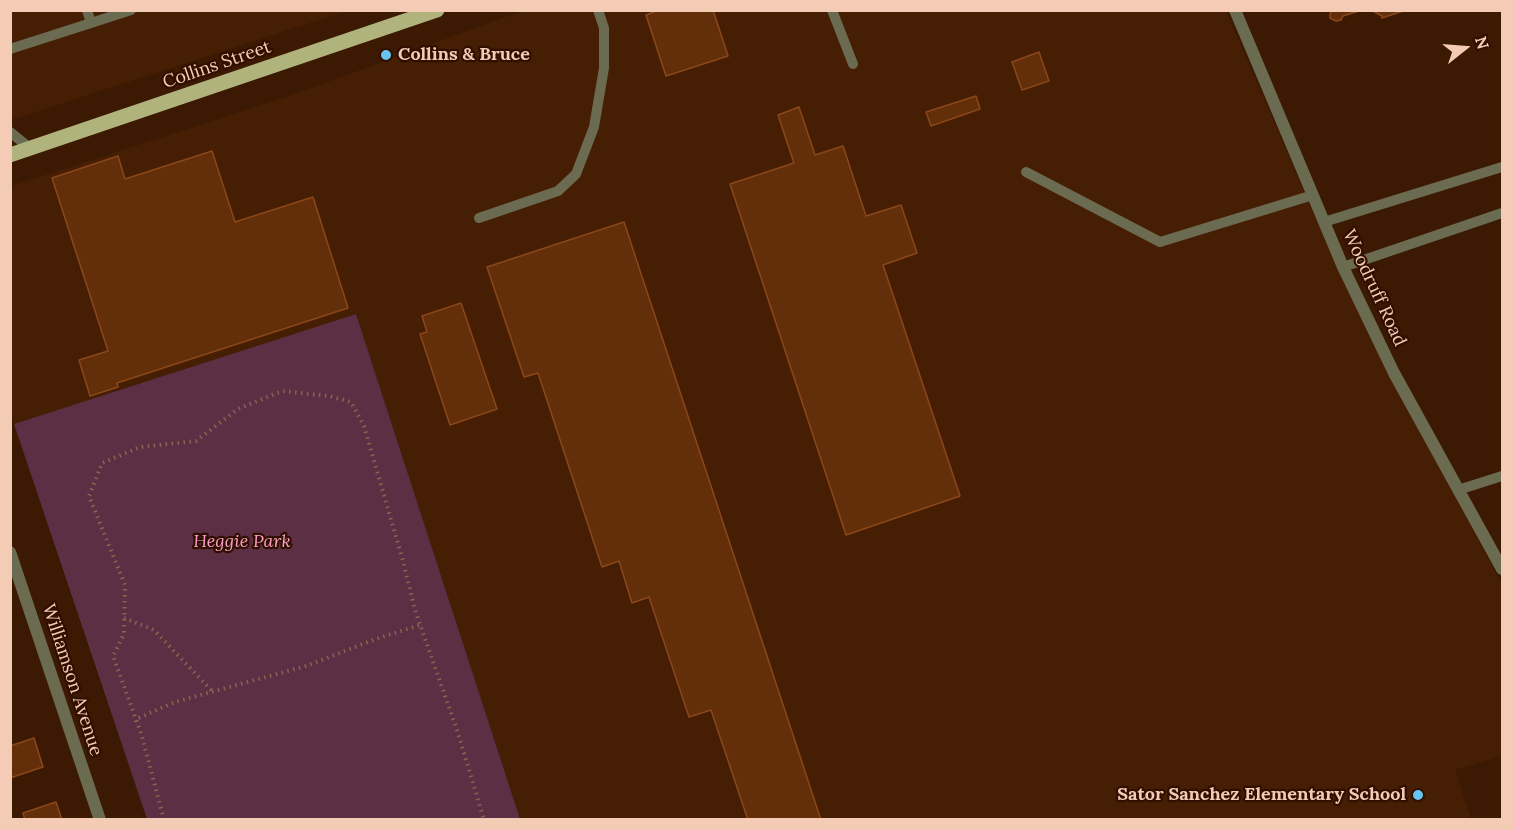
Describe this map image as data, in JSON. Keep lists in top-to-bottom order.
{
  "streets": {
    "main road": ["Collins Street"],
    "street": ["Woodruff Road", "Williamson Avenue"]
  },
  "parks": ["Heggie Park"],
  "places": ["Collins & Bruce", "Sator Sanchez Elementary School"],
  "north": "right"
}
